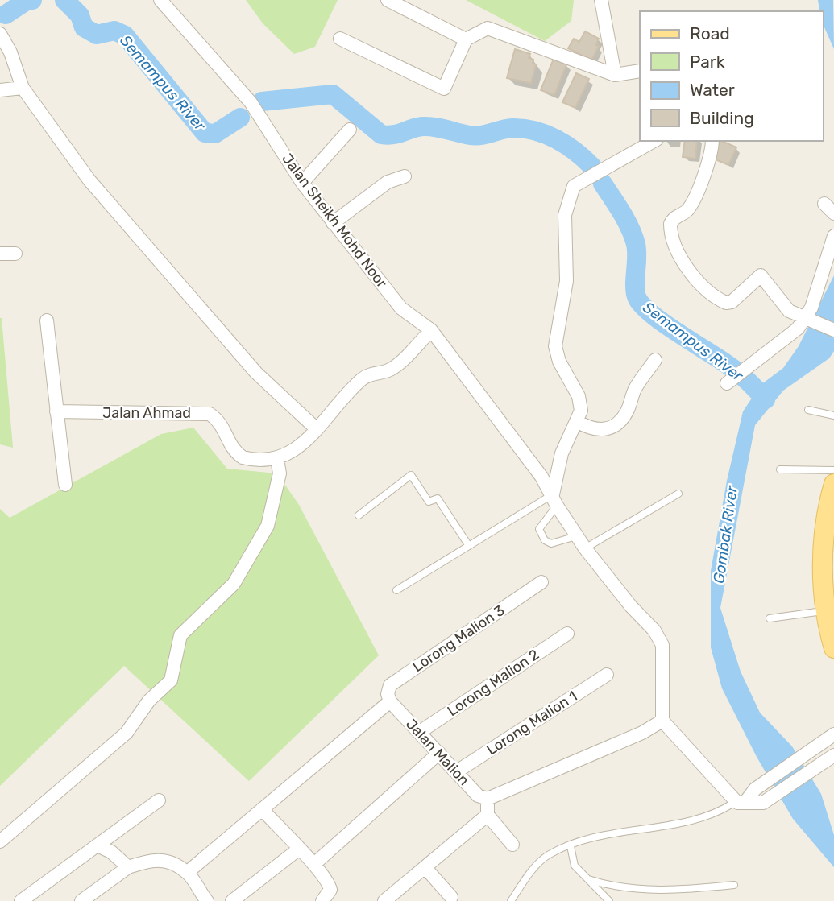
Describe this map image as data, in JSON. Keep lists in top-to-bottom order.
{
  "streets": {
    "street": [
      "Jalan Sheikh Mohd Noor",
      "Jalan Ahmad",
      "Lorong Malion 3",
      "Lorong Malion 2",
      "Lorong Malion 1",
      "Jalan Malion"
    ]
  },
  "crossings": [
    ["Lorong Malion 3", "Jalan Malion"],
    ["Lorong Malion 2", "Jalan Malion"],
    ["Lorong Malion 1", "Jalan Malion"]
  ],
  "water": ["Semampus River", "Gombak River"],
  "legend": [
    "Road",
    "Park",
    "Water",
    "Building"
  ]
}
